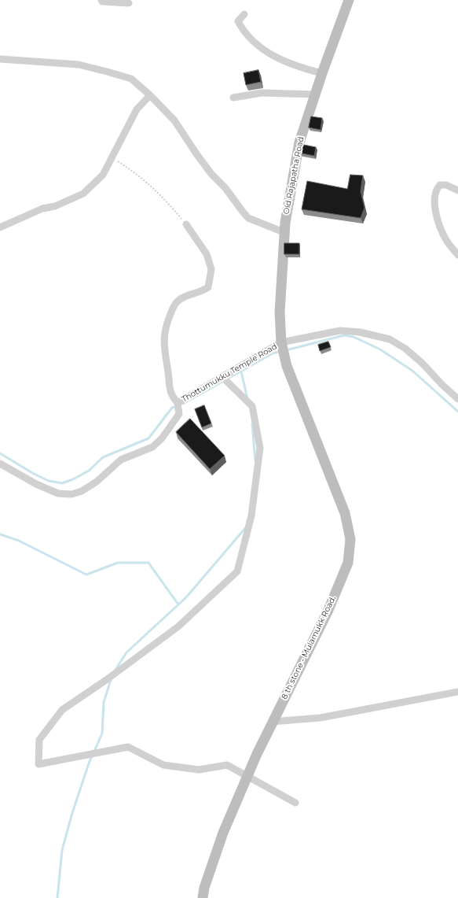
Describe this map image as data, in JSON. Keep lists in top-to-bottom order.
{
  "streets": {
    "main road": ["Old Rajapatha Road", "8 th stone - Mulamukk Road."],
    "street": ["Thottumukku Temple Road"]
  },
  "crossings": [
    ["Old Rajapatha Road", "Thottumukku Temple Road"],
    ["Old Rajapatha Road", "8 th stone - Mulamukk Road."]
  ]
}
